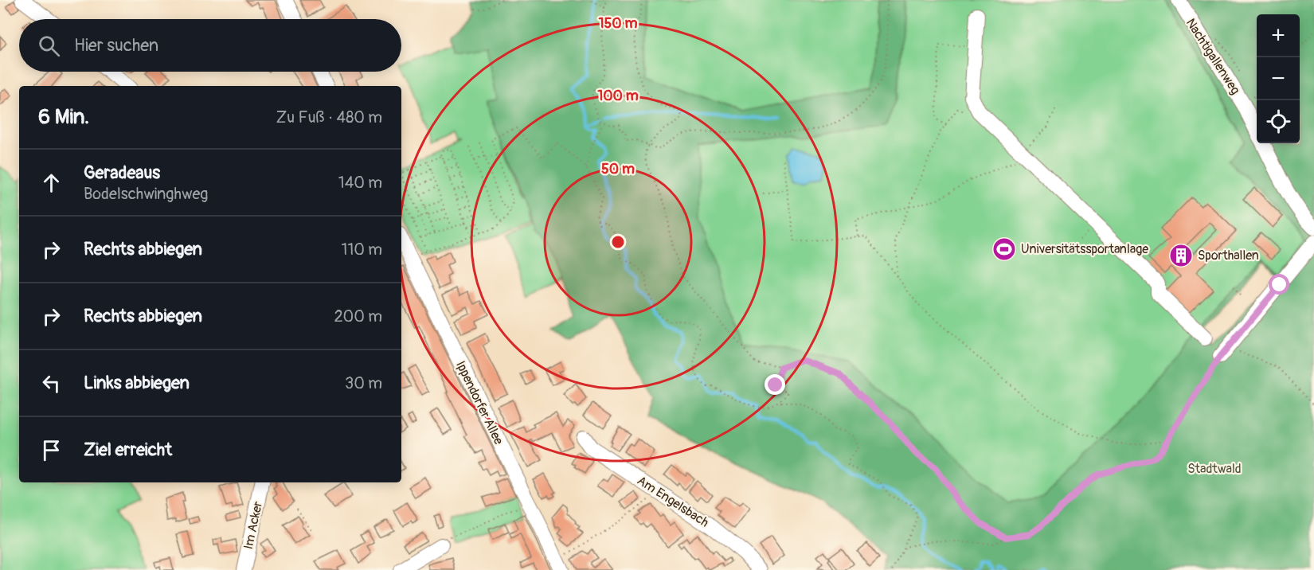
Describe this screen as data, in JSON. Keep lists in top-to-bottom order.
{
  "streets": {
    "street": [
      "Nachtigallenweg",
      "Ippendorfer Allee",
      "Am Engelsbach",
      "Im Acker"
    ]
  },
  "parks": ["Stadtwald"],
  "places": {
    "sports": ["Universitätssportanlage"],
    "building": ["Sporthallen"]
  },
  "page": {
    "map_buttons": ["+", "−"],
    "search": "Hier suchen",
    "heading": ["6 Min.", "Zu Fuß · 480 m"],
    "list": [
      ["Geradeaus", "Bodelschwinghweg", "140 m"],
      ["Rechts abbiegen", "110 m"],
      ["Rechts abbiegen", "200 m"],
      ["Links abbiegen", "30 m"],
      "Ziel erreicht"
    ]
  },
  "rings": ["150 m", "100 m", "50 m"]
}
